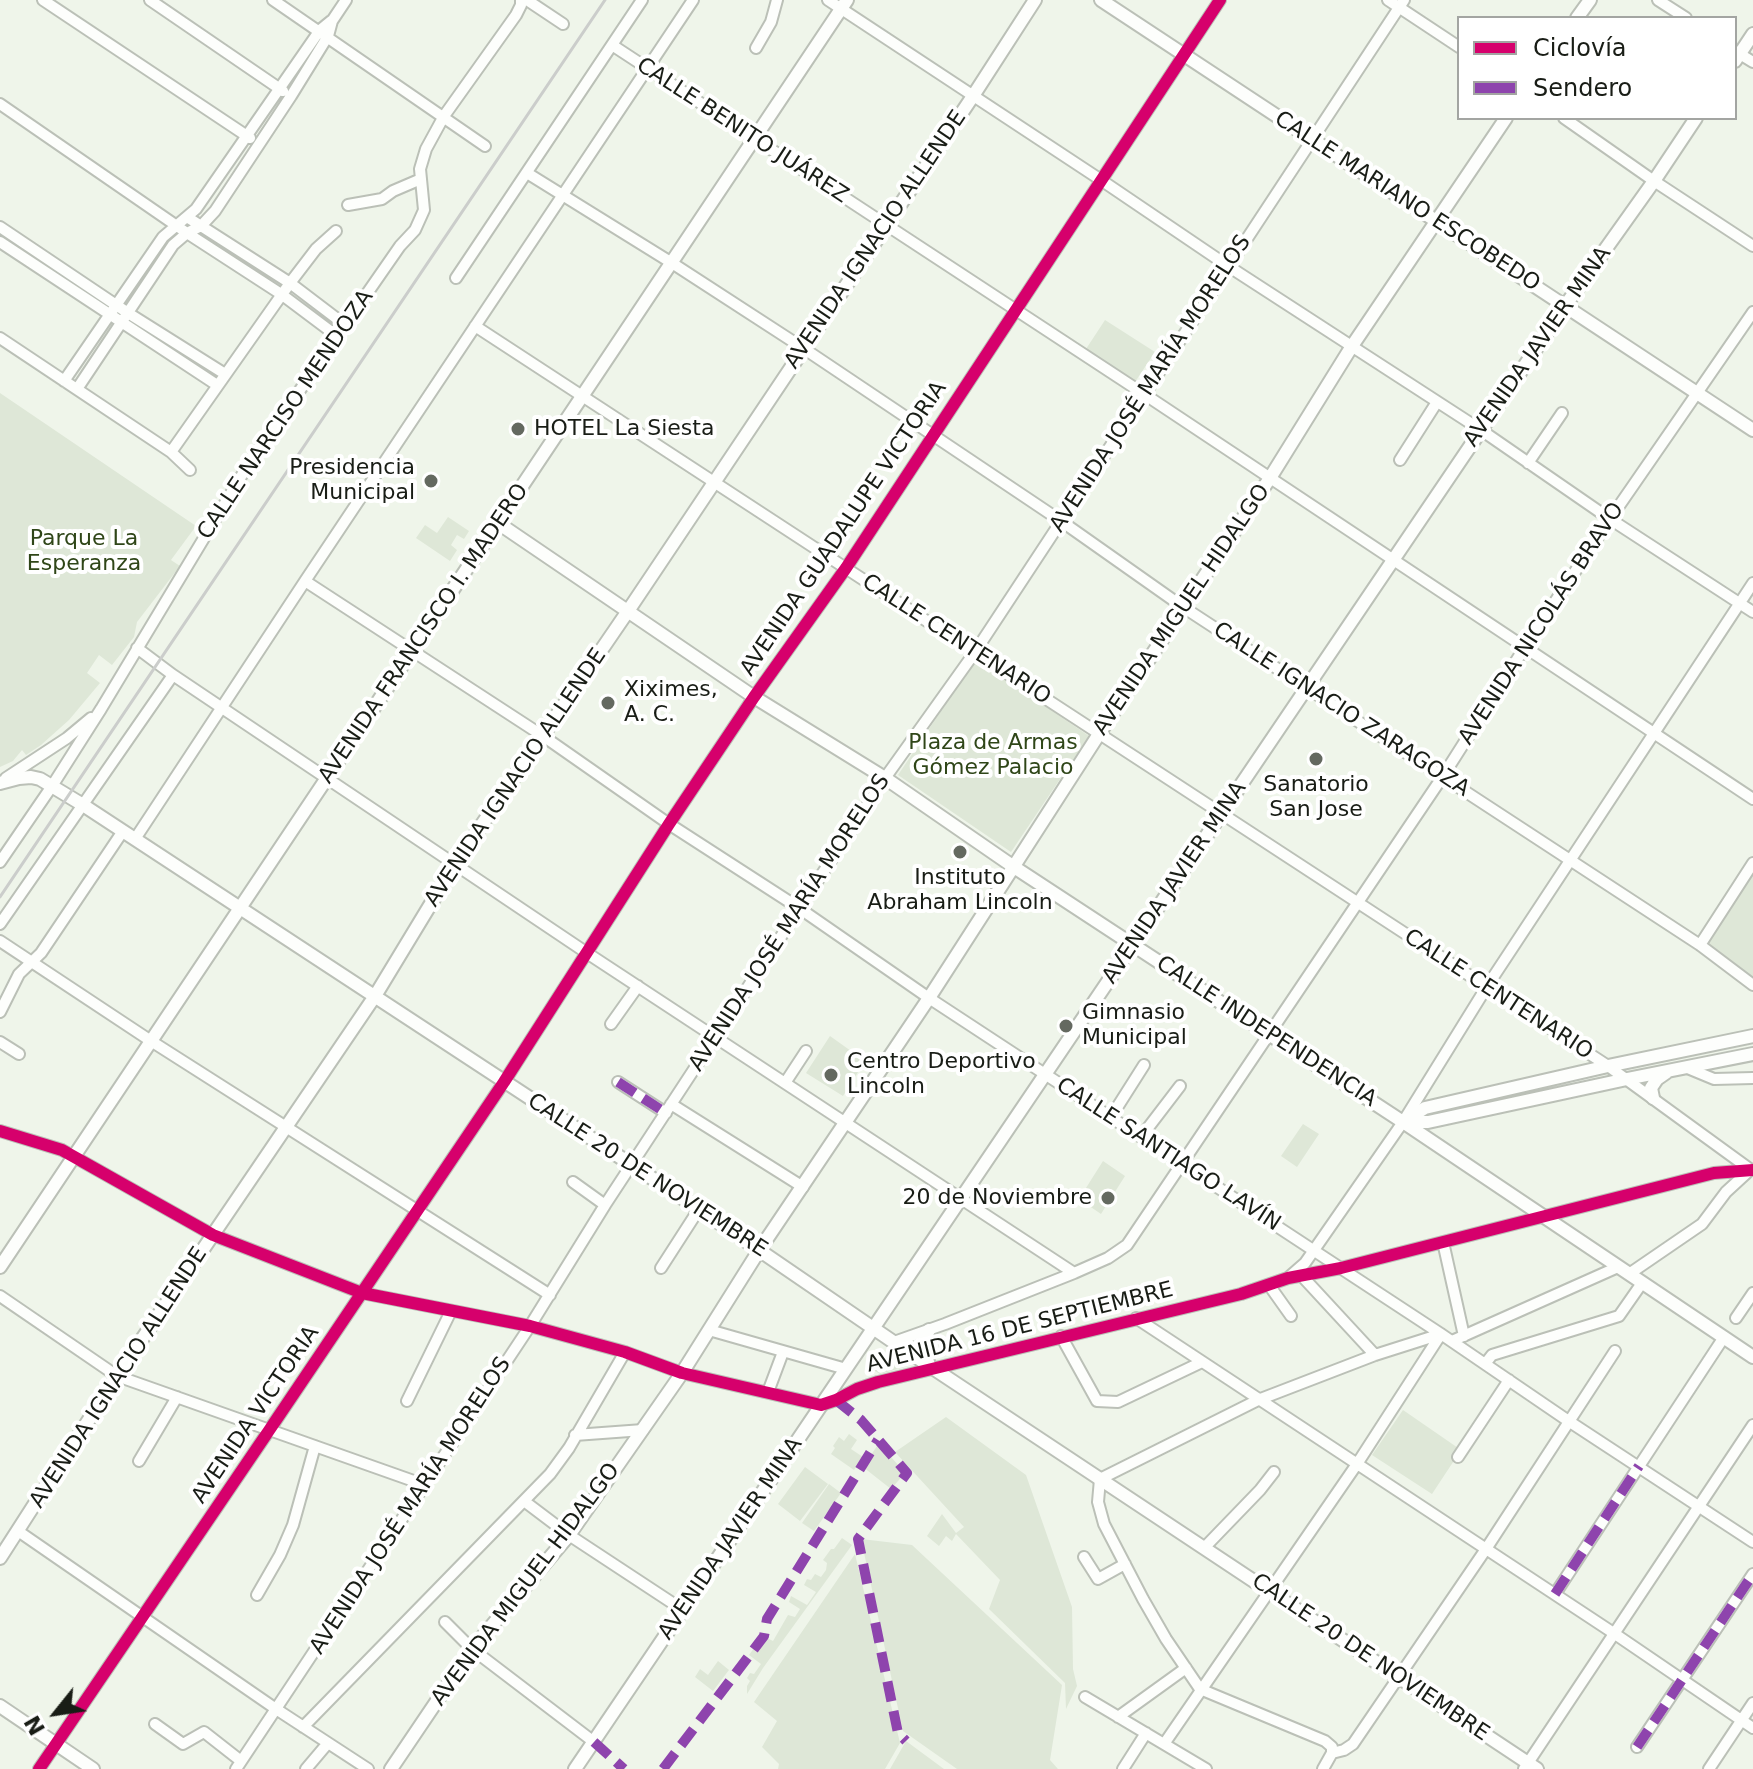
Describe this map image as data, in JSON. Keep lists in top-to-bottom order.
{
  "streets": {
    "main road": [
      "CALLE MARIANO ESCOBEDO",
      "AVENIDA IGNACIO ALLENDE",
      "AVENIDA JAVIER MINA",
      "AVENIDA MIGUEL HIDALGO",
      "AVENIDA FRANCISCO I. MADERO",
      "CALLE INDEPENDENCIA",
      "CALLE 20 DE NOVIEMBRE"
    ],
    "street": [
      "CALLE BENITO JUÁREZ",
      "AVENIDA JOSÉ MARÍA MORELOS",
      "CALLE NARCISO MENDOZA",
      "AVENIDA GUADALUPE VICTORIA",
      "AVENIDA NICOLÁS BRAVO",
      "CALLE CENTENARIO",
      "CALLE IGNACIO ZARAGOZA",
      "CALLE SANTIAGO LAVÍN",
      "AVENIDA 16 DE SEPTIEMBRE",
      "AVENIDA VICTORIA"
    ]
  },
  "crossings": [
    ["CALLE BENITO JUÁREZ", "AVENIDA IGNACIO ALLENDE"],
    ["CALLE BENITO JUÁREZ", "AVENIDA JAVIER MINA"],
    ["CALLE BENITO JUÁREZ", "AVENIDA JOSÉ MARÍA MORELOS"],
    ["CALLE BENITO JUÁREZ", "AVENIDA GUADALUPE VICTORIA"],
    ["CALLE BENITO JUÁREZ", "AVENIDA MIGUEL HIDALGO"],
    ["CALLE BENITO JUÁREZ", "AVENIDA NICOLÁS BRAVO"],
    ["CALLE BENITO JUÁREZ", "AVENIDA FRANCISCO I. MADERO"],
    ["CALLE MARIANO ESCOBEDO", "AVENIDA JAVIER MINA"],
    ["CALLE MARIANO ESCOBEDO", "AVENIDA JOSÉ MARÍA MORELOS"],
    ["CALLE MARIANO ESCOBEDO", "AVENIDA GUADALUPE VICTORIA"],
    ["CALLE MARIANO ESCOBEDO", "AVENIDA MIGUEL HIDALGO"],
    ["CALLE MARIANO ESCOBEDO", "AVENIDA NICOLÁS BRAVO"],
    ["AVENIDA IGNACIO ALLENDE", "CALLE CENTENARIO"],
    ["AVENIDA IGNACIO ALLENDE", "CALLE IGNACIO ZARAGOZA"],
    ["AVENIDA IGNACIO ALLENDE", "CALLE INDEPENDENCIA"],
    ["AVENIDA IGNACIO ALLENDE", "CALLE SANTIAGO LAVÍN"],
    ["AVENIDA IGNACIO ALLENDE", "CALLE 20 DE NOVIEMBRE"],
    ["AVENIDA JAVIER MINA", "CALLE CENTENARIO"],
    ["AVENIDA JAVIER MINA", "CALLE IGNACIO ZARAGOZA"],
    ["AVENIDA JAVIER MINA", "CALLE INDEPENDENCIA"],
    ["AVENIDA JAVIER MINA", "CALLE SANTIAGO LAVÍN"],
    ["AVENIDA JAVIER MINA", "CALLE 20 DE NOVIEMBRE"],
    ["AVENIDA JAVIER MINA", "AVENIDA 16 DE SEPTIEMBRE"],
    ["AVENIDA JOSÉ MARÍA MORELOS", "CALLE CENTENARIO"],
    ["AVENIDA JOSÉ MARÍA MORELOS", "CALLE IGNACIO ZARAGOZA"],
    ["AVENIDA JOSÉ MARÍA MORELOS", "CALLE INDEPENDENCIA"],
    ["AVENIDA JOSÉ MARÍA MORELOS", "CALLE SANTIAGO LAVÍN"],
    ["AVENIDA JOSÉ MARÍA MORELOS", "CALLE 20 DE NOVIEMBRE"],
    ["CALLE NARCISO MENDOZA", "CALLE 20 DE NOVIEMBRE"],
    ["AVENIDA GUADALUPE VICTORIA", "CALLE CENTENARIO"],
    ["AVENIDA GUADALUPE VICTORIA", "CALLE IGNACIO ZARAGOZA"],
    ["AVENIDA GUADALUPE VICTORIA", "CALLE INDEPENDENCIA"],
    ["AVENIDA GUADALUPE VICTORIA", "CALLE SANTIAGO LAVÍN"],
    ["AVENIDA GUADALUPE VICTORIA", "CALLE 20 DE NOVIEMBRE"],
    ["AVENIDA GUADALUPE VICTORIA", "AVENIDA VICTORIA"],
    ["AVENIDA MIGUEL HIDALGO", "CALLE CENTENARIO"],
    ["AVENIDA MIGUEL HIDALGO", "CALLE IGNACIO ZARAGOZA"],
    ["AVENIDA MIGUEL HIDALGO", "CALLE INDEPENDENCIA"],
    ["AVENIDA MIGUEL HIDALGO", "CALLE SANTIAGO LAVÍN"],
    ["AVENIDA MIGUEL HIDALGO", "CALLE 20 DE NOVIEMBRE"],
    ["AVENIDA NICOLÁS BRAVO", "CALLE CENTENARIO"],
    ["AVENIDA NICOLÁS BRAVO", "CALLE IGNACIO ZARAGOZA"],
    ["AVENIDA NICOLÁS BRAVO", "CALLE INDEPENDENCIA"],
    ["AVENIDA NICOLÁS BRAVO", "CALLE SANTIAGO LAVÍN"],
    ["AVENIDA NICOLÁS BRAVO", "CALLE 20 DE NOVIEMBRE"],
    ["AVENIDA FRANCISCO I. MADERO", "CALLE CENTENARIO"],
    ["AVENIDA FRANCISCO I. MADERO", "CALLE IGNACIO ZARAGOZA"],
    ["AVENIDA FRANCISCO I. MADERO", "CALLE INDEPENDENCIA"],
    ["AVENIDA FRANCISCO I. MADERO", "CALLE SANTIAGO LAVÍN"],
    ["AVENIDA FRANCISCO I. MADERO", "CALLE 20 DE NOVIEMBRE"],
    ["CALLE CENTENARIO", "AVENIDA 16 DE SEPTIEMBRE"],
    ["CALLE INDEPENDENCIA", "AVENIDA 16 DE SEPTIEMBRE"],
    ["CALLE SANTIAGO LAVÍN", "AVENIDA 16 DE SEPTIEMBRE"],
    ["CALLE 20 DE NOVIEMBRE", "AVENIDA 16 DE SEPTIEMBRE"],
    ["CALLE 20 DE NOVIEMBRE", "AVENIDA VICTORIA"]
  ],
  "parks": ["Parque La Esperanza", "Plaza de Armas Gómez Palacio"],
  "places": [
    "HOTEL La Siesta",
    "Presidencia Municipal",
    "Xiximes, A. C.",
    "Sanatorio San Jose",
    "Instituto Abraham Lincoln",
    "Gimnasio Municipal",
    "Centro Deportivo Lincoln",
    "20 de Noviembre"
  ],
  "legend": ["Ciclovía", "Sendero"],
  "north": "bottom left"
}
